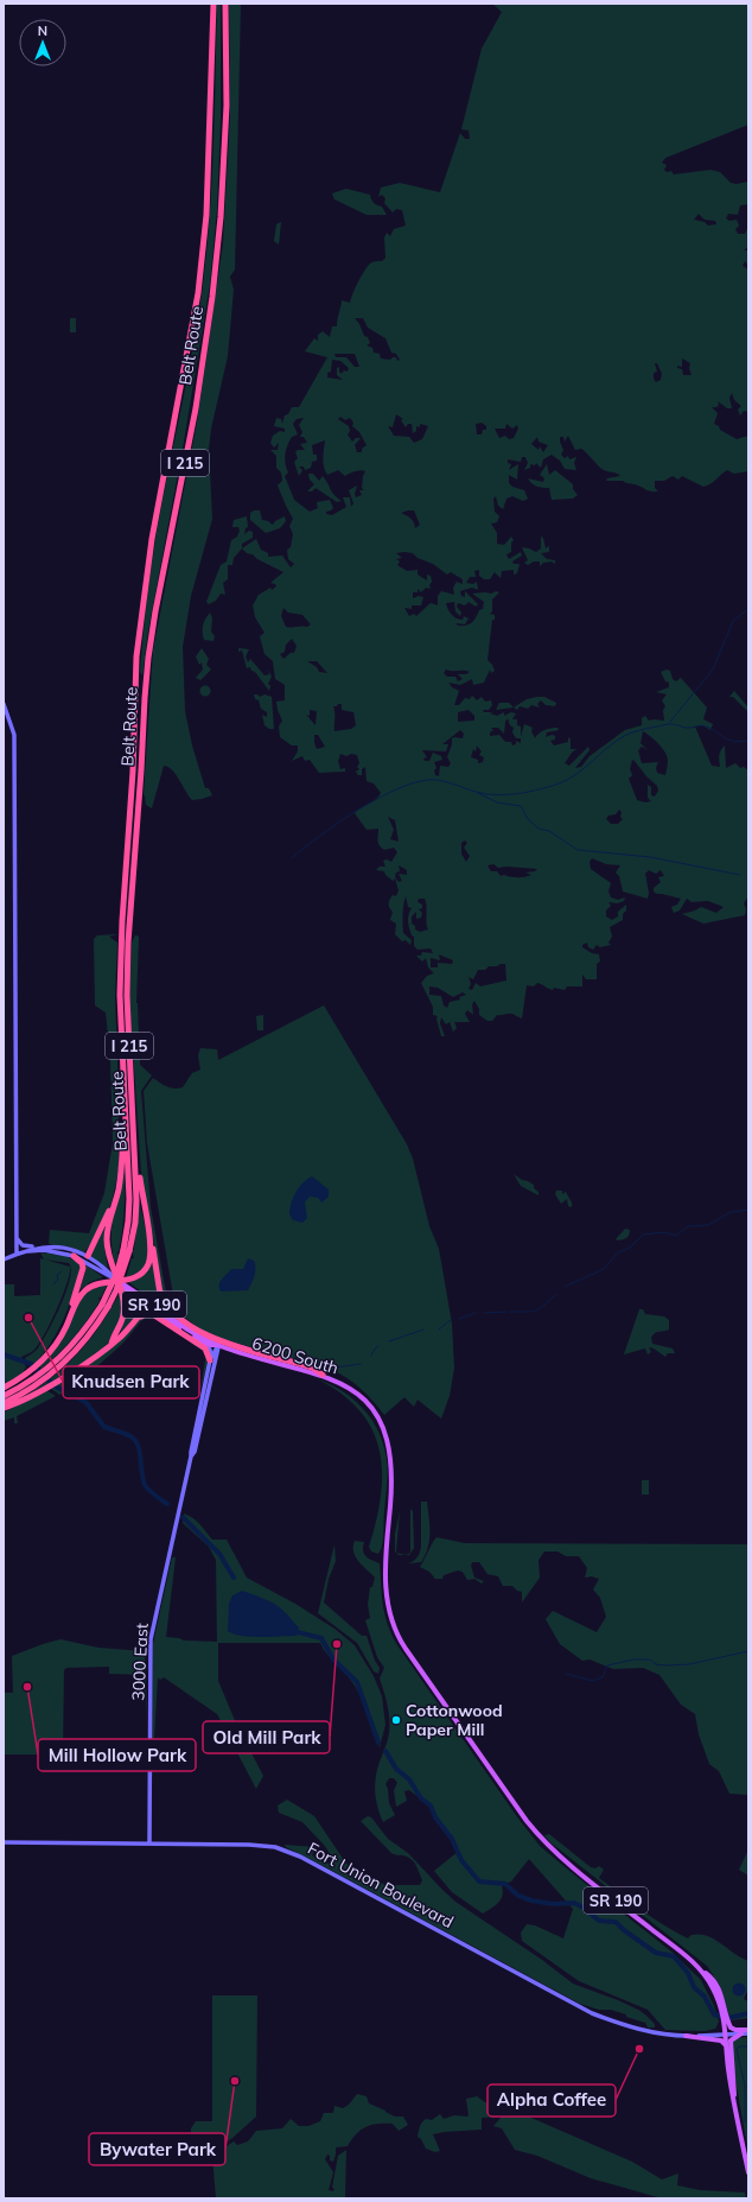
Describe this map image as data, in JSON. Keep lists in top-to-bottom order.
{
  "streets": {
    "highway": ["Belt Route", "I 215"],
    "main road": [
      "SR 190",
      "6200 South",
      "3000 East",
      "Fort Union Boulevard"
    ]
  },
  "crossings": [
    ["SR 190", "6200 South"],
    ["SR 190", "Fort Union Boulevard"],
    ["6200 South", "3000 East"],
    ["3000 East", "Fort Union Boulevard"]
  ],
  "places": [
    "Knudsen Park",
    "Old Mill Park",
    "Mill Hollow Park",
    "Cottonwood Paper Mill",
    "Alpha Coffee",
    "Bywater Park"
  ],
  "north": "top"
}
